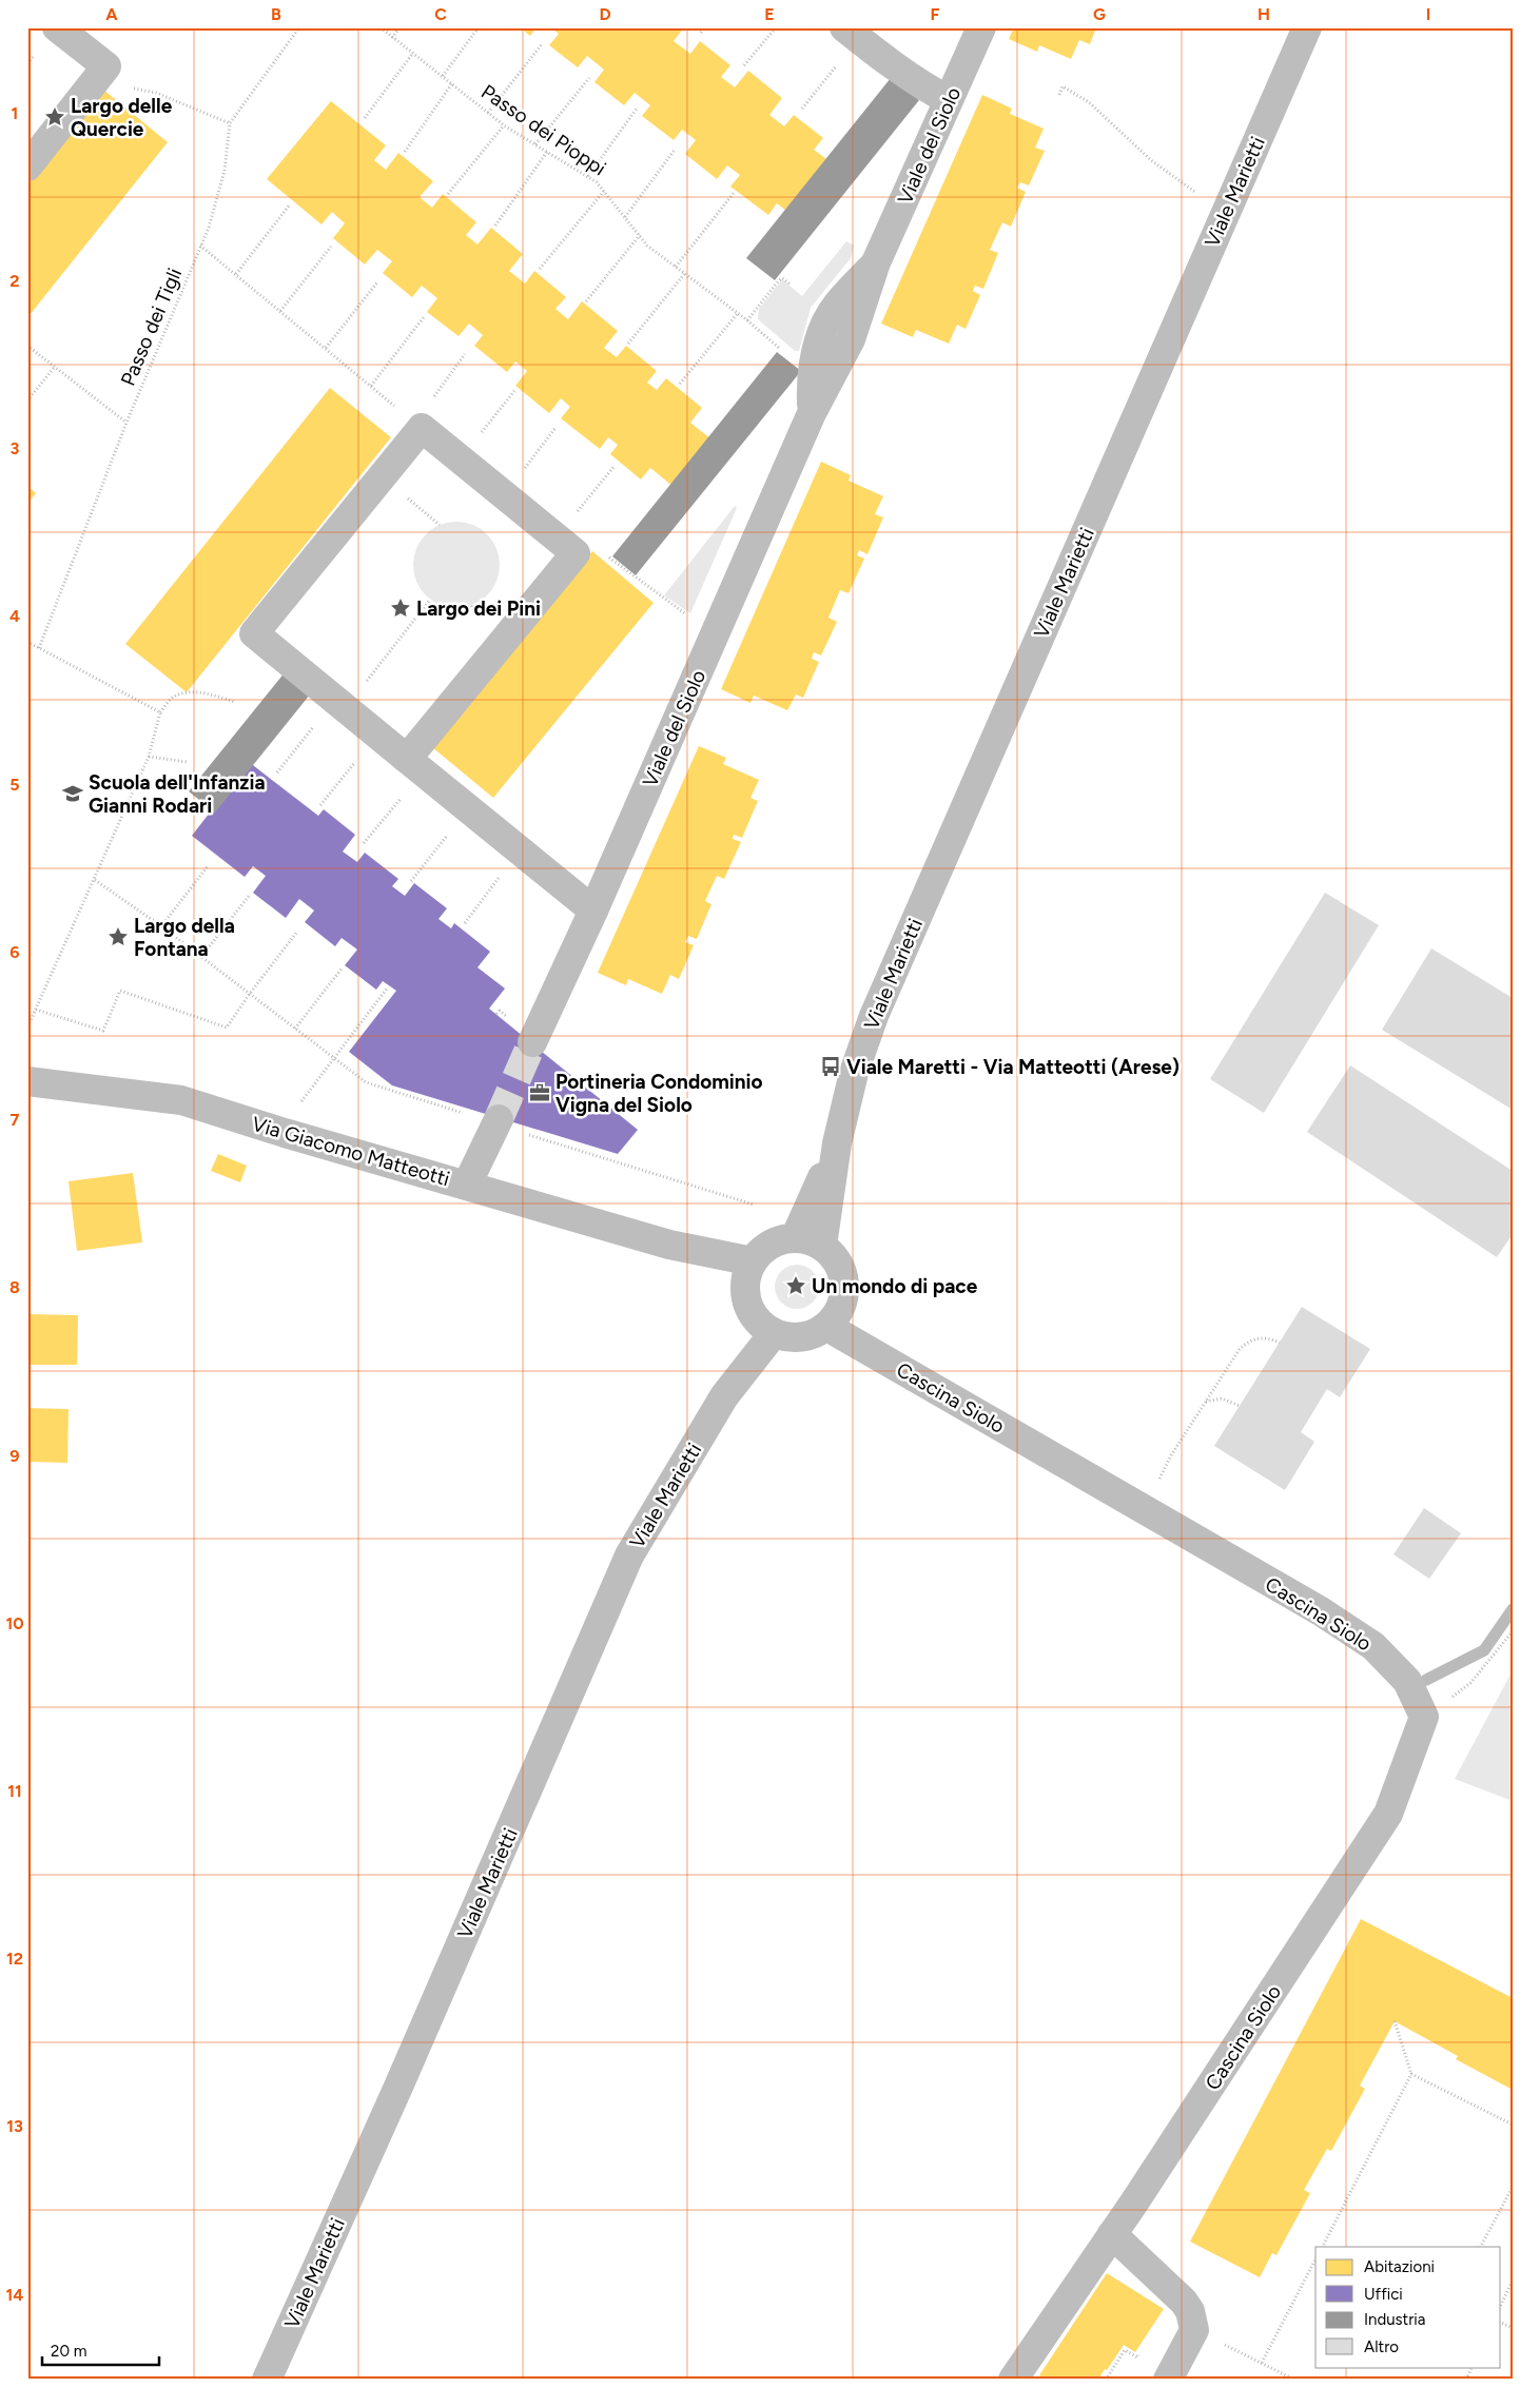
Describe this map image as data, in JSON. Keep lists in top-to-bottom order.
{
  "streets": {
    "street": [
      "Viale del Siolo",
      "Viale Marietti",
      "Via Giacomo Matteotti",
      "Cascina Siolo"
    ],
    "path": ["Passo dei Pioppi", "Passo dei Tigli"]
  },
  "crossings": [
    ["Viale Marietti", "Via Giacomo Matteotti"],
    ["Viale Marietti", "Cascina Siolo"],
    ["Via Giacomo Matteotti", "Cascina Siolo"]
  ],
  "places": {
    "place": [
      "Largo delle Quercie",
      "Largo dei Pini",
      "Largo della Fontana",
      "Un mondo di pace"
    ],
    "school or university": ["Scuola dell'Infanzia Gianni Rodari"],
    "bus stop": ["Viale Maretti - Via Matteotti (Arese)"],
    "office": ["Portineria Condominio Vigna del Siolo"]
  },
  "legend": [
    "Abitazioni",
    "Uffici",
    "Industria",
    "Altro"
  ],
  "scale_bar": "20 m",
  "grid": {
    "columns": [
      "A",
      "B",
      "C",
      "D",
      "E",
      "F",
      "G",
      "H",
      "I"
    ],
    "rows": [
      "1",
      "2",
      "3",
      "4",
      "5",
      "6",
      "7",
      "8",
      "9",
      "10",
      "11",
      "12",
      "13",
      "14"
    ]
  }
}
